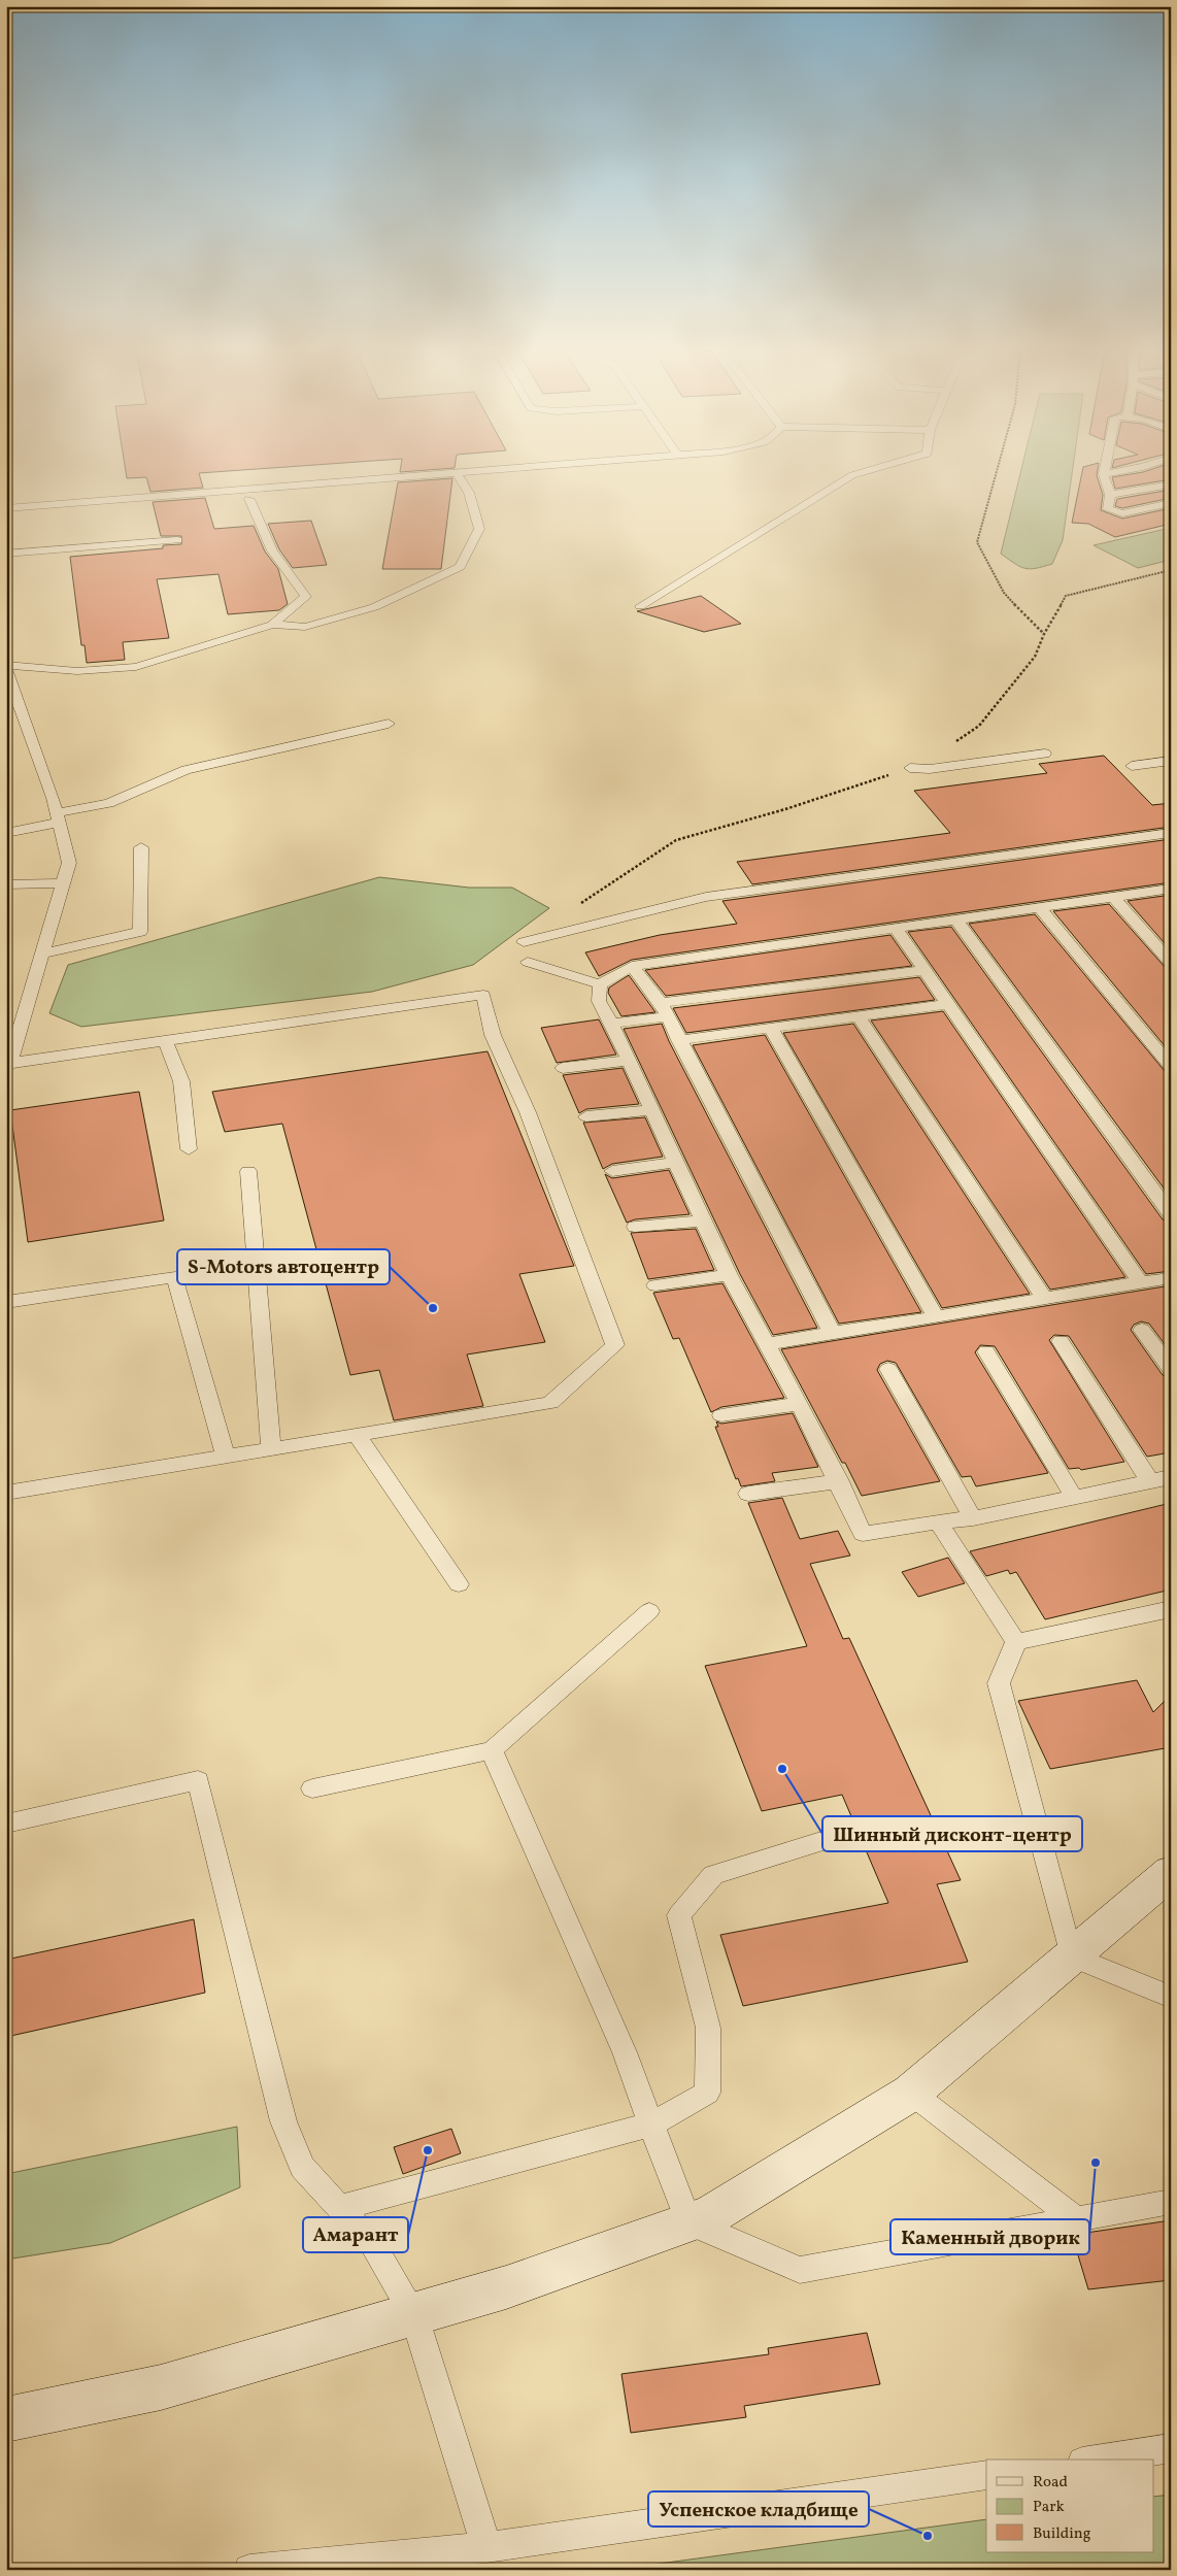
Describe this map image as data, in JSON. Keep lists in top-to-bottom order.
{
  "places": [
    "S-Motors автоцентр",
    "Шинный дисконт-центр",
    "Амарант",
    "Каменный дворик",
    "Успенское кладбище"
  ],
  "legend": ["Road", "Park", "Building"]
}
